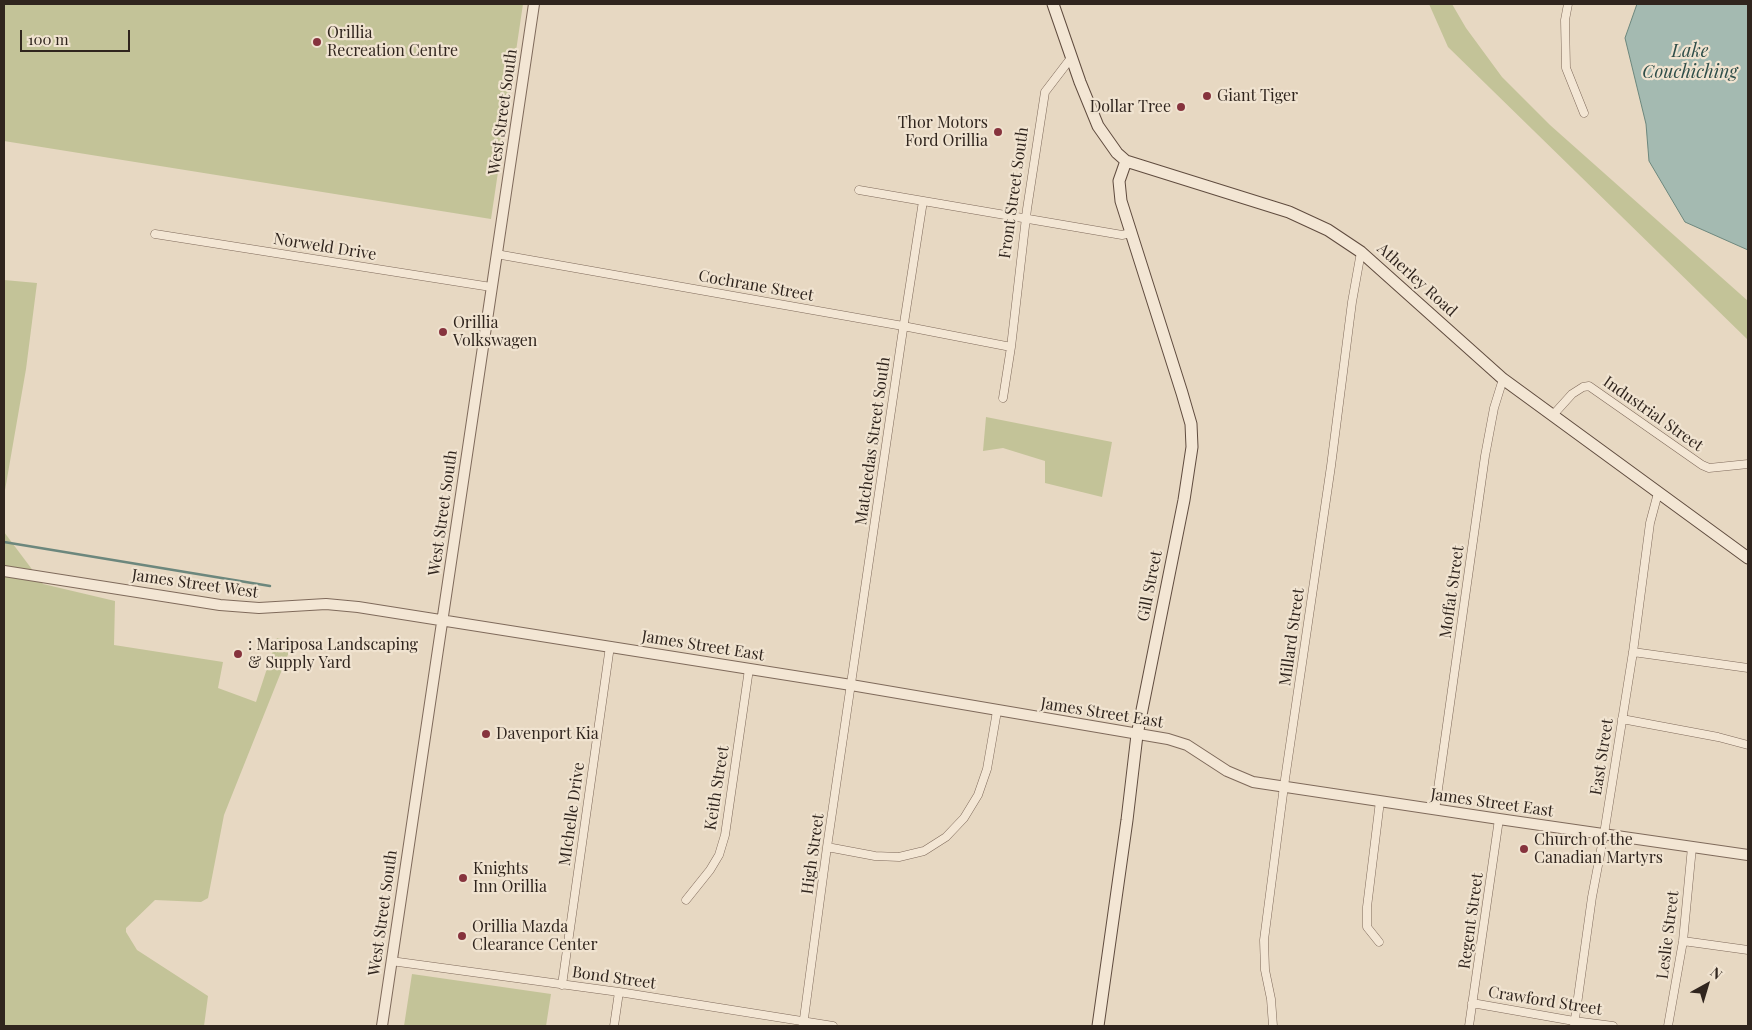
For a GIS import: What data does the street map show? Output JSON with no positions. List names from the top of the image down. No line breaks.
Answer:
{"streets":{"main road":["Atherley Road","Gill Street"],"street":["West Street South","Front Street South","Norweld Drive","Cochrane Street","Industrial Street","Matchedas Street South","James Street West","Moffat Street","Millard Street","James Street East","East Street","Keith Street","MIchelle Drive","High Street","Regent Street","Leslie Street","Bond Street","Crawford Street"]},"crossings":[["West Street South","Norweld Drive"],["West Street South","Cochrane Street"],["West Street South","James Street West"],["West Street South","James Street East"],["West Street South","Bond Street"],["Front Street South","Cochrane Street"],["Atherley Road","Industrial Street"],["Atherley Road","Gill Street"],["Atherley Road","Moffat Street"],["Atherley Road","Millard Street"],["Atherley Road","East Street"],["Cochrane Street","Matchedas Street South"],["Matchedas Street South","James Street East"],["Matchedas Street South","High Street"],["James Street West","James Street East"],["Gill Street","James Street East"],["Moffat Street","James Street East"],["Millard Street","James Street East"],["James Street East","East Street"],["James Street East","Keith Street"],["James Street East","MIchelle Drive"],["James Street East","High Street"],["James Street East","Regent Street"],["James Street East","Leslie Street"],["East Street","Crawford Street"],["MIchelle Drive","Bond Street"],["High Street","Bond Street"],["Regent Street","Crawford Street"]],"water":["Lake Couchiching"],"places":["Orillia Recreation Centre","Giant Tiger","Dollar Tree","Thor Motors Ford Orillia","Orillia Volkswagen",": Mariposa Landscaping & Supply Yard","Davenport Kia","Church of the Canadian Martyrs","Knights Inn Orillia","Orillia Mazda Clearance Center"],"scale_bar":"100 m","north":"top right"}
